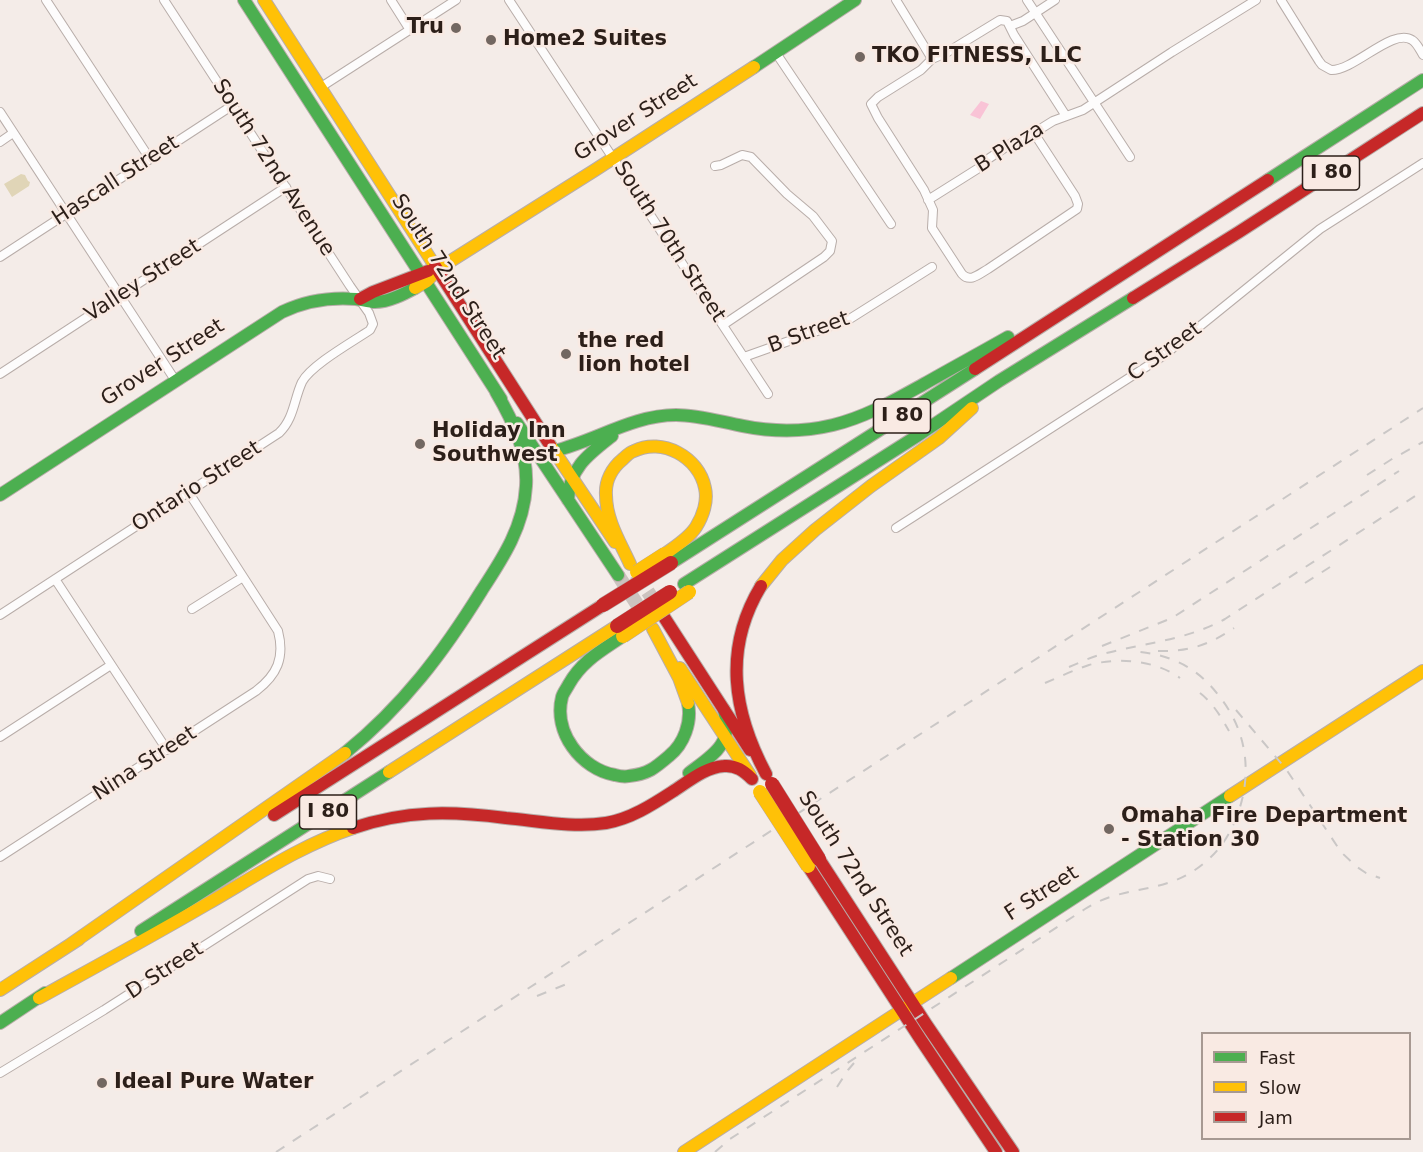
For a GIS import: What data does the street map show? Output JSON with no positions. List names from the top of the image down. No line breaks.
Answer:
{"streets":{"main road":["Grover Street","I 80","South 72nd Street","F Street"],"street":["B Plaza","South 72nd Avenue","Hascall Street","South 70th Street","Valley Street","B Street","C Street","Ontario Street","Nina Street","D Street"]},"crossings":[["Grover Street","South 72nd Avenue"],["Grover Street","South 70th Street"],["Grover Street","South 72nd Street"],["South 72nd Avenue","Hascall Street"],["South 72nd Avenue","Valley Street"],["South 72nd Avenue","Ontario Street"],["I 80","South 72nd Street"],["South 70th Street","B Street"],["South 72nd Street","F Street"]],"places":["Tru","Home2 Suites","TKO FITNESS, LLC","the red lion hotel","Holiday Inn Southwest","Omaha Fire Department - Station 30","Ideal Pure Water"],"legend":["Fast","Slow","Jam"]}
